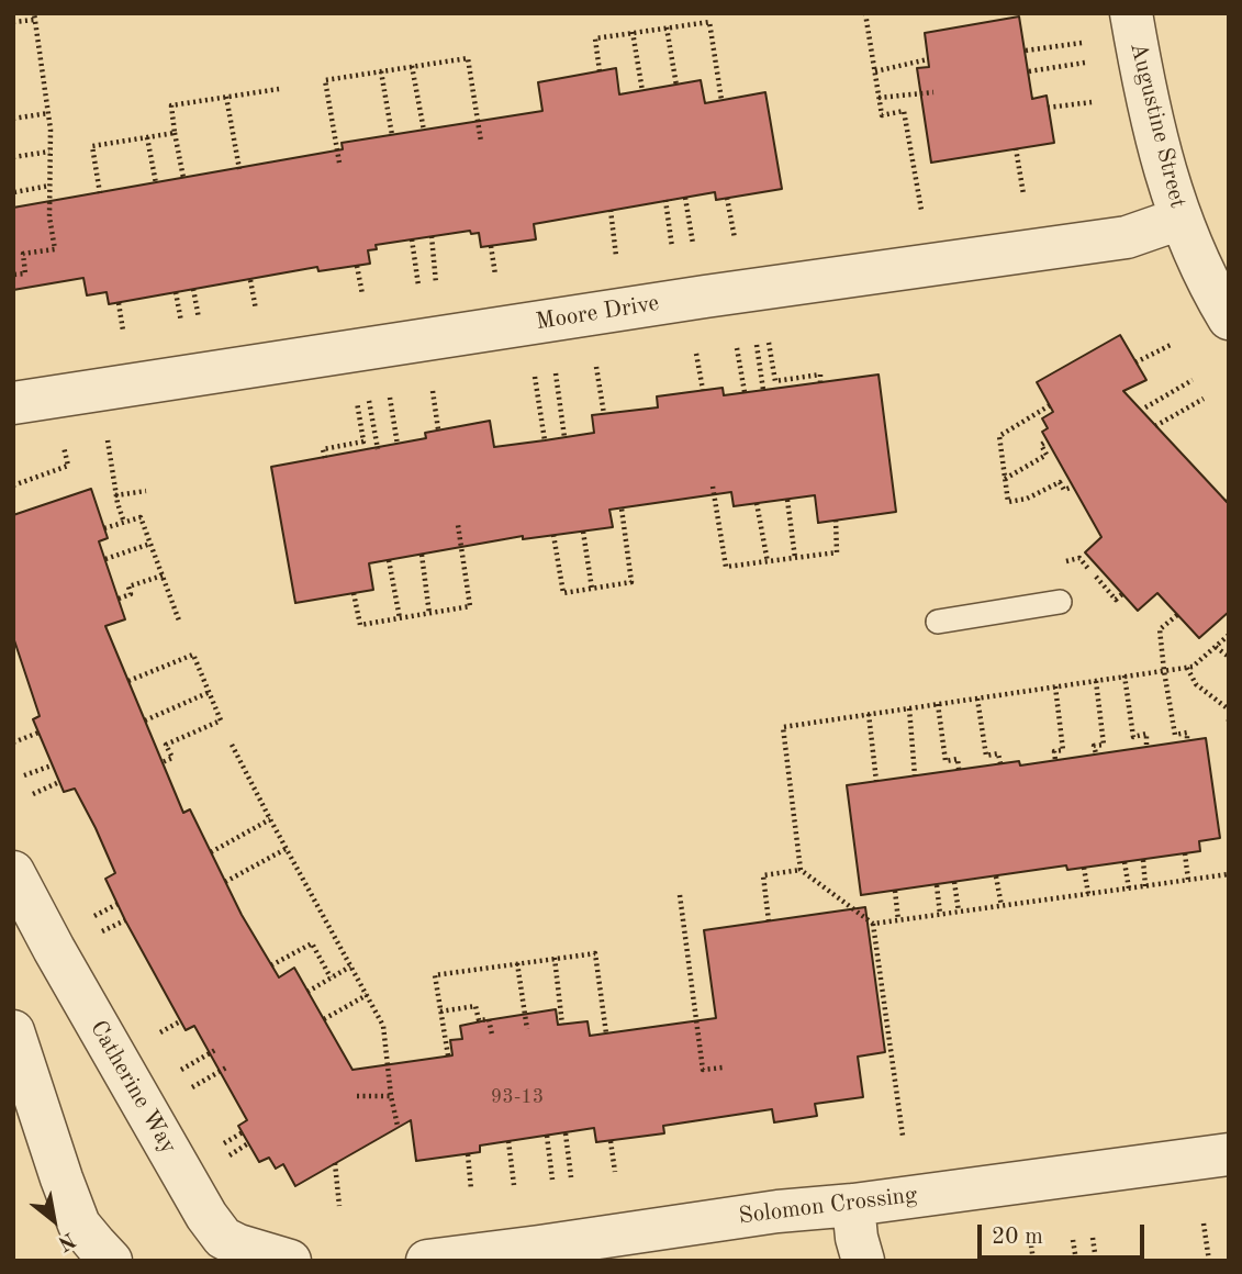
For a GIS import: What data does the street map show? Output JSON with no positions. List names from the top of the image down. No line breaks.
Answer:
{"streets":{"street":["Augustine Street","Moore Drive","Catherine Way","Solomon Crossing"]},"crossings":[["Augustine Street","Moore Drive"]],"house_numbers":["93-13"],"scale_bar":"20 m","north":"bottom right"}
